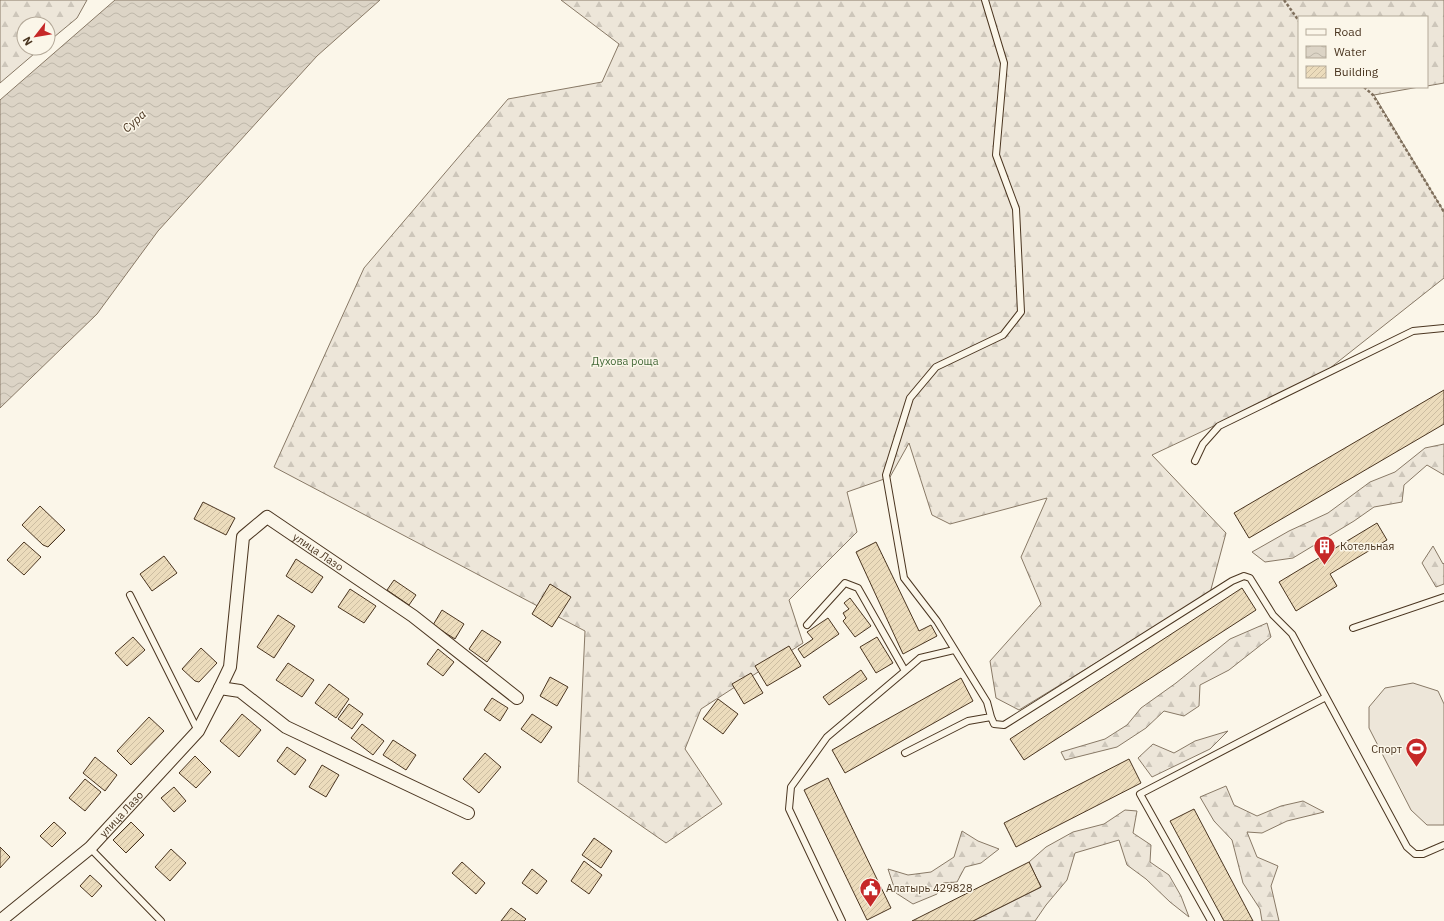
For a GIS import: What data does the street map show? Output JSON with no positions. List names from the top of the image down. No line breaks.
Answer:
{"streets":{"street":["улица Лазо"]},"water":["Сура"],"parks":["Духова роща"],"places":{"building":["Котельная"],"sports":["Спорт"],"public building":["Алатырь 429828"]},"legend":["Road","Water","Building"],"north":"bottom left"}
